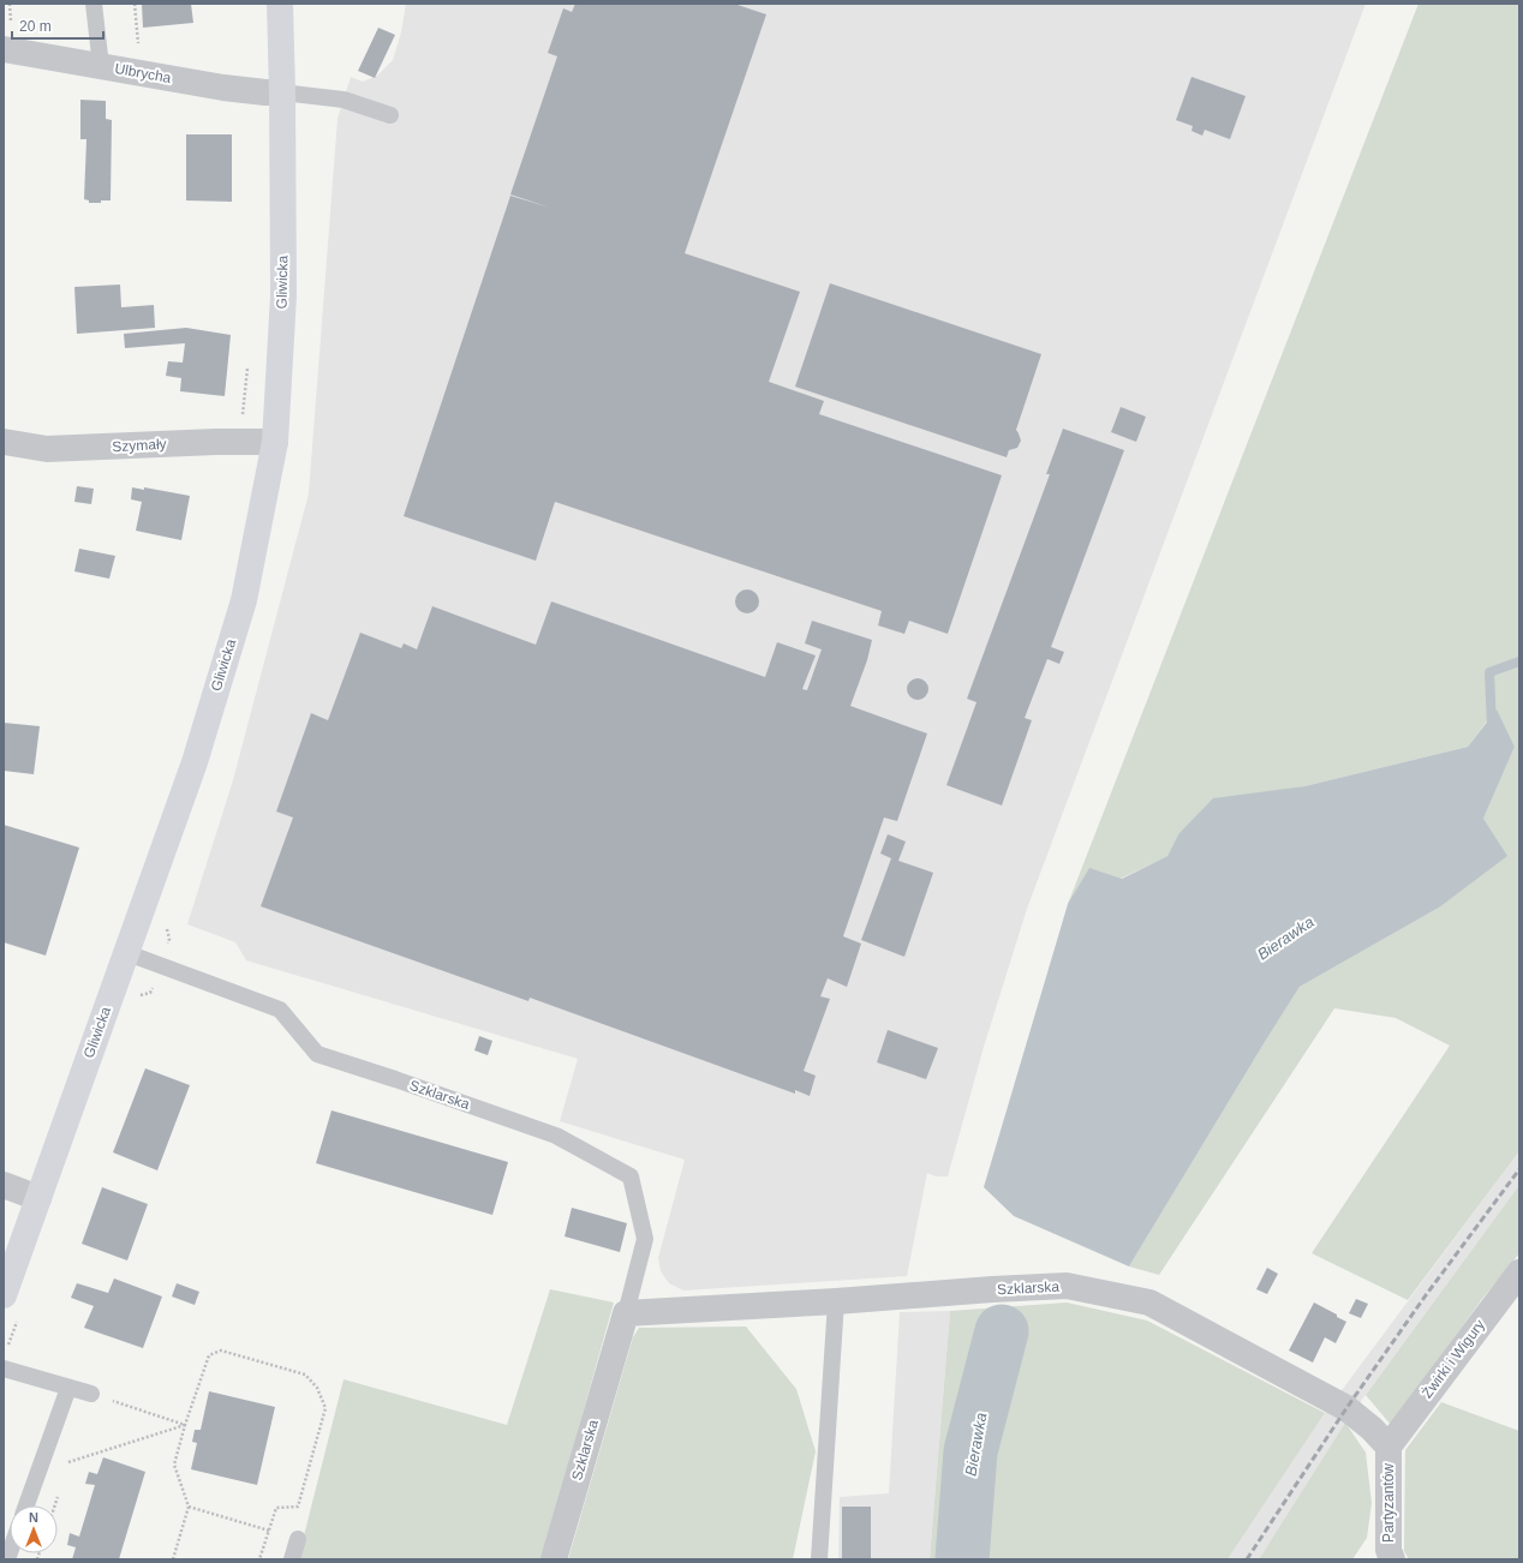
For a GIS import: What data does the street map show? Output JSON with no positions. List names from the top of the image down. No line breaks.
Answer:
{"streets":{"main road":["Gliwicka"],"street":["Ulbrycha","Szymały","Szklarska","Żwirki i Wigury","Partyzantów"]},"crossings":[["Ulbrycha","Gliwicka"],["Gliwicka","Szymały"],["Gliwicka","Szklarska"],["Szklarska","Żwirki i Wigury"],["Szklarska","Partyzantów"],["Żwirki i Wigury","Partyzantów"]],"water":["Bierawka"],"scale_bar":"20 m","north":"top"}
